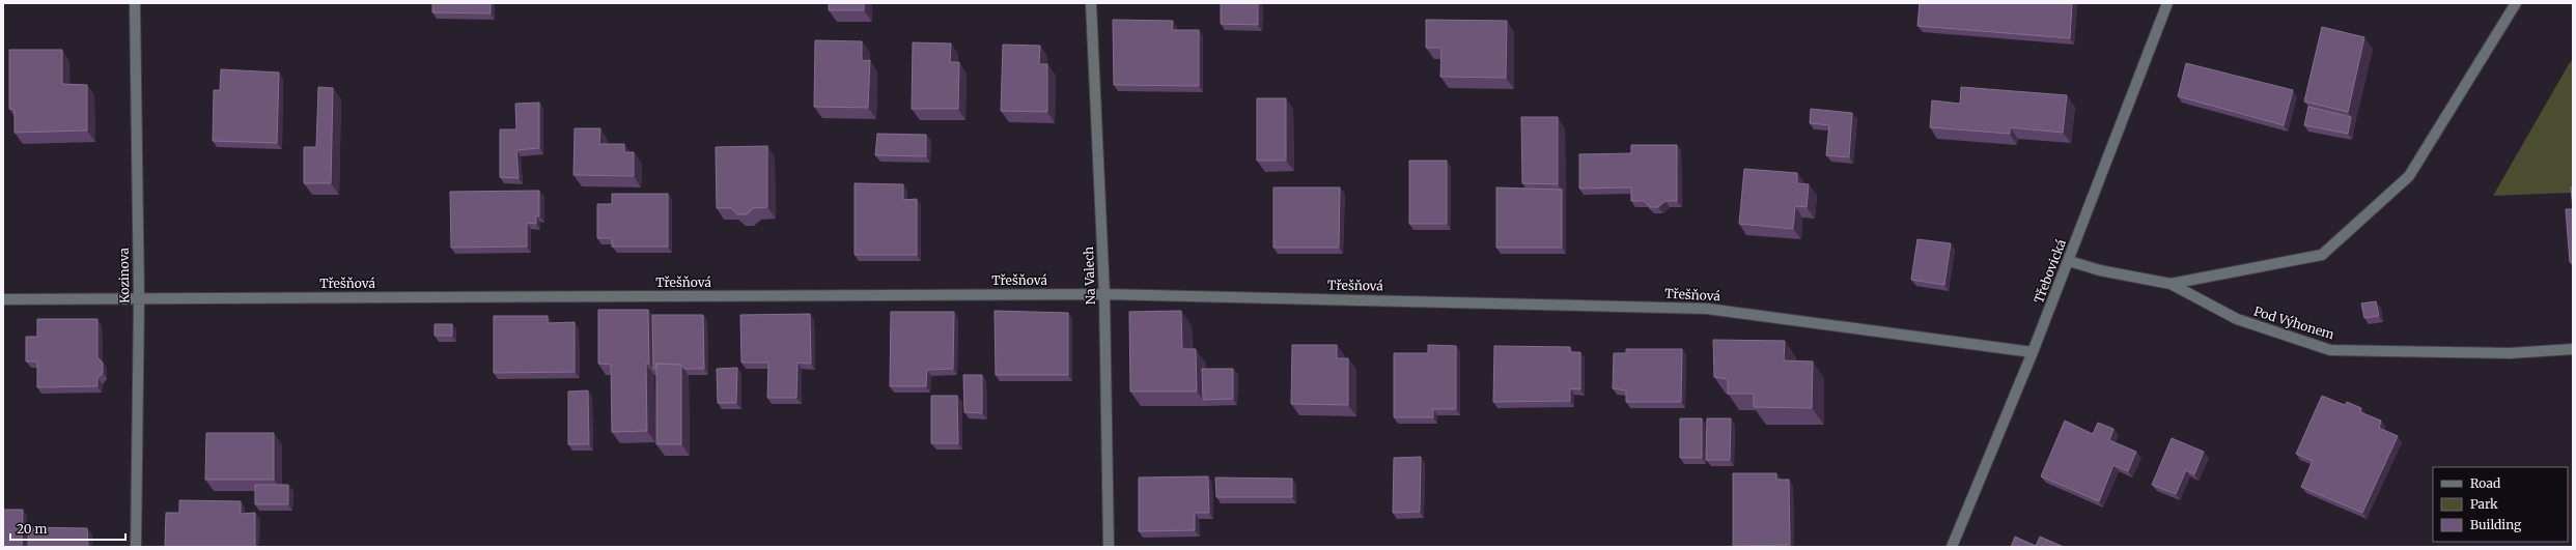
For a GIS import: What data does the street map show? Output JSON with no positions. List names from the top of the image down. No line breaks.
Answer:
{"streets":{"street":["Třebovická","Kozinova","Na Valech","Třešňová","Pod Výhonem"]},"crossings":[["Třebovická","Třešňová"],["Třebovická","Pod Výhonem"],["Kozinova","Třešňová"],["Na Valech","Třešňová"]],"legend":["Road","Park","Building"],"scale_bar":"20 m"}
